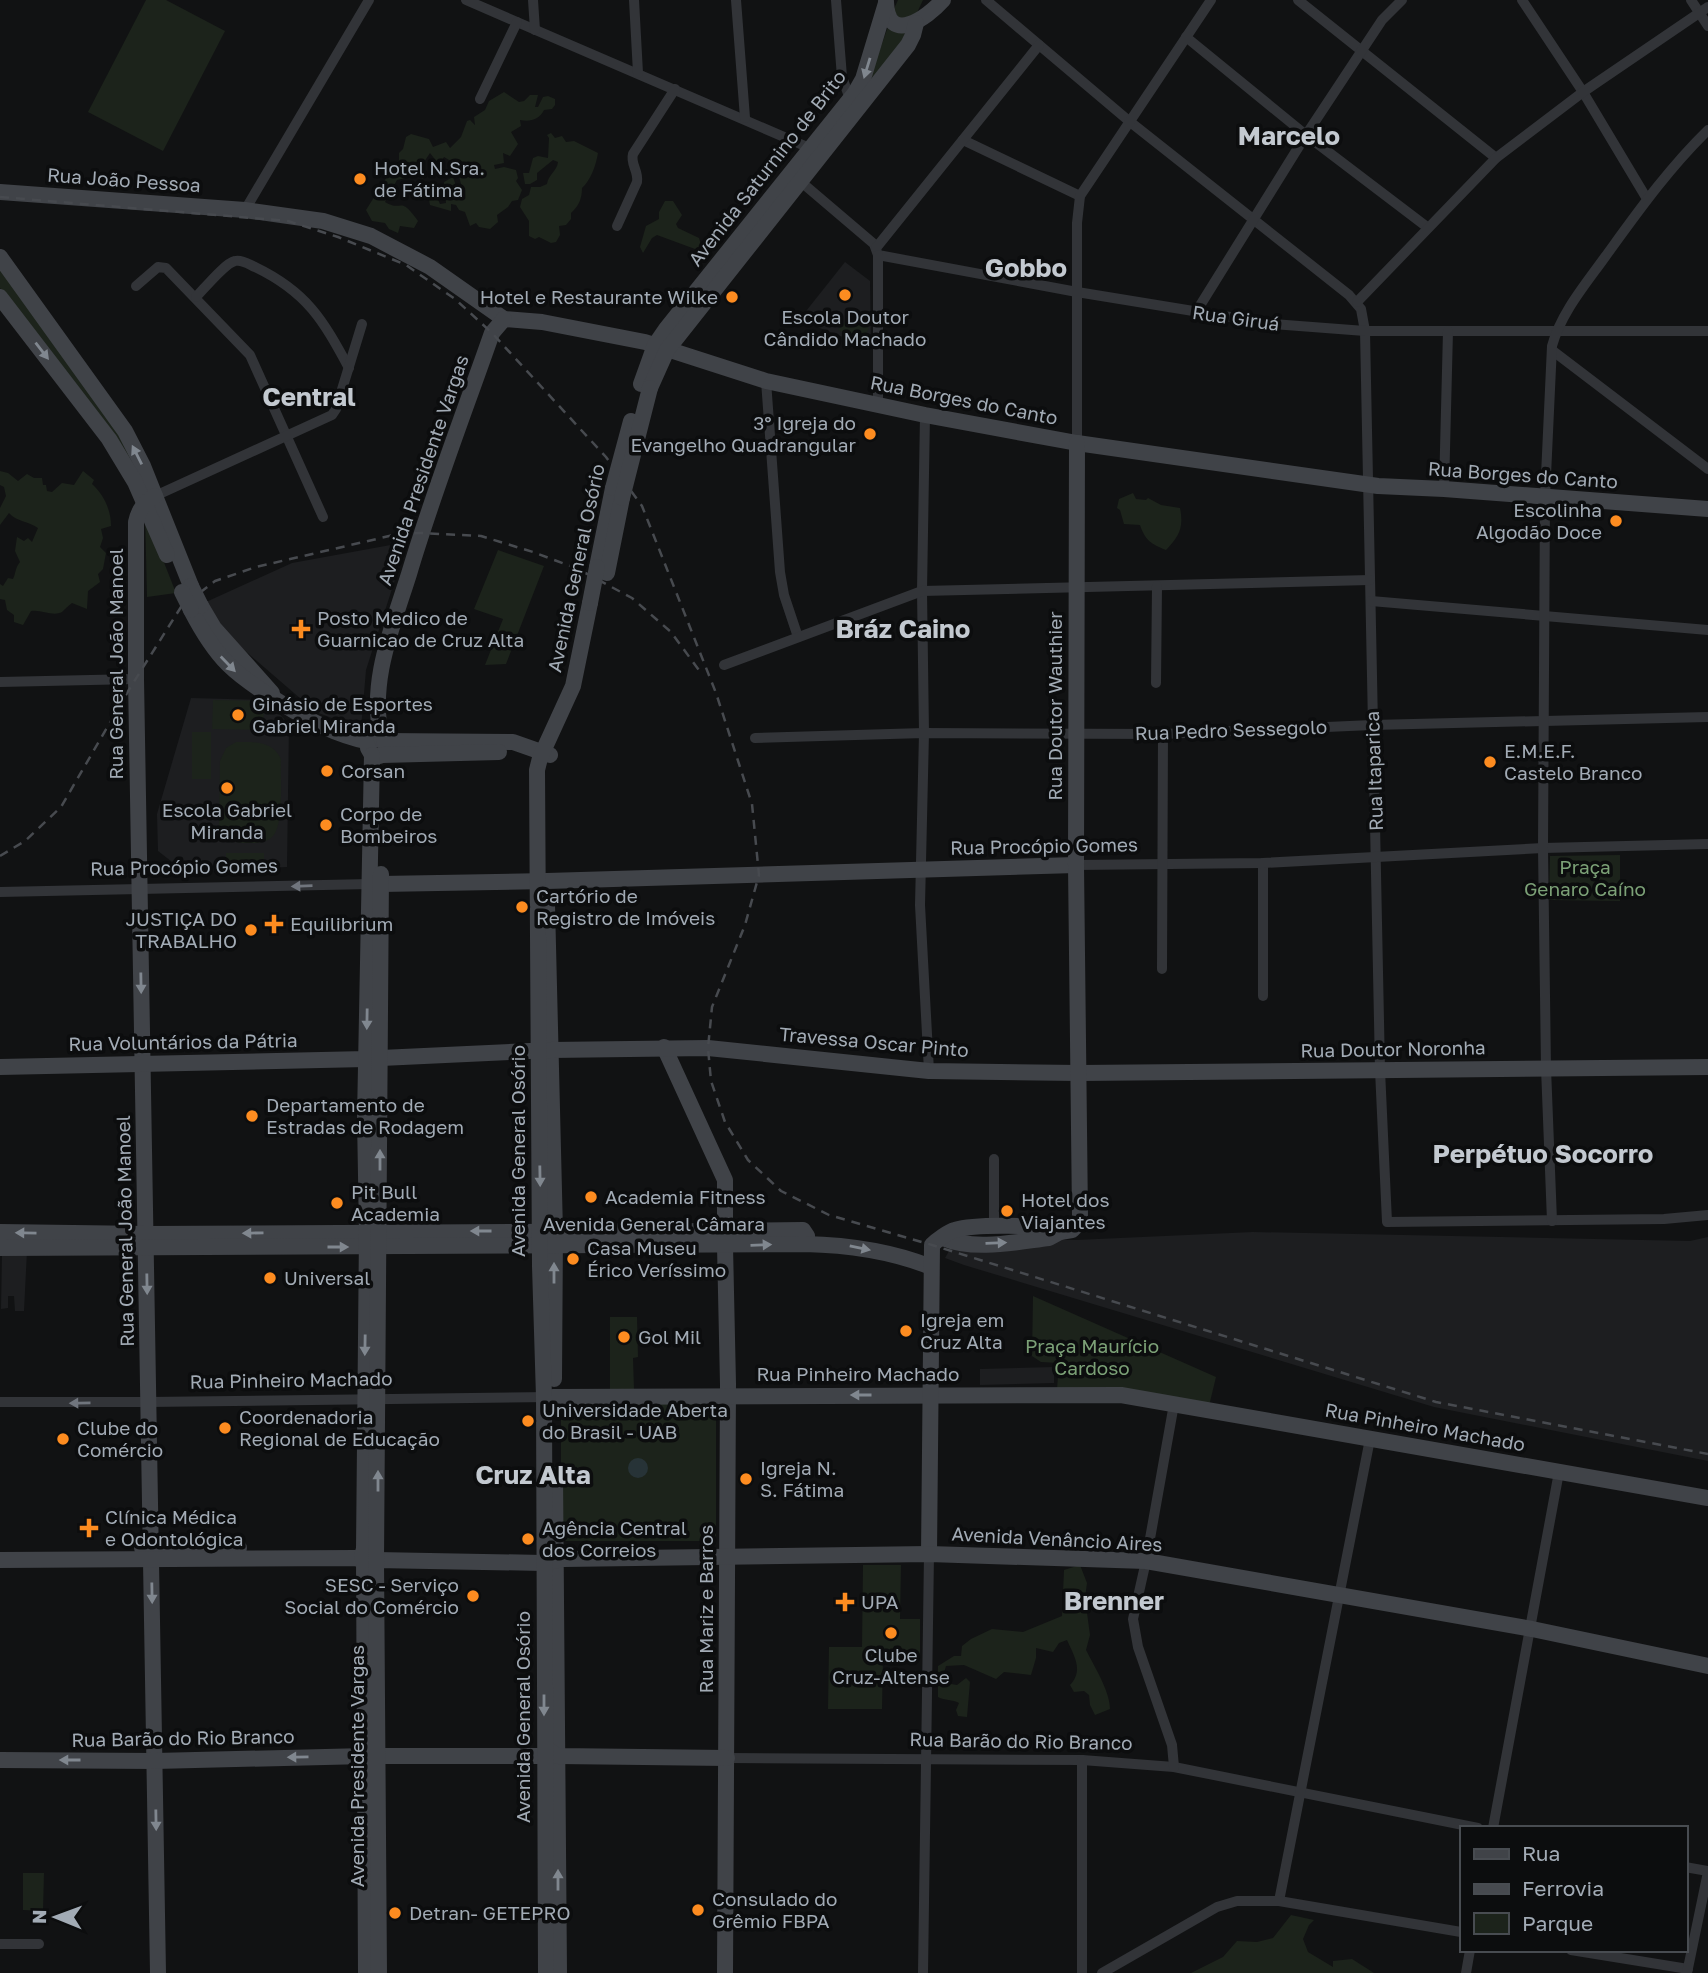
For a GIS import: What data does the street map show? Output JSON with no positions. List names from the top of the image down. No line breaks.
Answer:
{"streets":{"main road":["Avenida Saturnino de Brito","Rua João Pessoa","Rua Borges do Canto","Avenida Presidente Vargas","Avenida General Osório","Rua General João Manoel","Rua Doutor Wauthier","Rua Procópio Gomes","Rua Voluntários da Pátria","Travessa Oscar Pinto","Rua Doutor Noronha","Avenida General Câmara","Rua Pinheiro Machado","Avenida Venâncio Aires","Rua Mariz e Barros","Rua Barão do Rio Branco"],"street":["Rua Giruá","Rua Pedro Sessegolo","Rua Itaparica"]},"crossings":[["Avenida Saturnino de Brito","Rua Borges do Canto"],["Avenida Saturnino de Brito","Avenida General Osório"],["Rua Giruá","Rua Doutor Wauthier"],["Rua Giruá","Rua Itaparica"],["Rua Borges do Canto","Avenida Presidente Vargas"],["Rua Borges do Canto","Avenida General Osório"],["Rua Borges do Canto","Rua Doutor Wauthier"],["Rua Borges do Canto","Rua Itaparica"],["Avenida Presidente Vargas","Rua Procópio Gomes"],["Avenida Presidente Vargas","Rua Voluntários da Pátria"],["Avenida Presidente Vargas","Avenida General Câmara"],["Avenida Presidente Vargas","Rua Pinheiro Machado"],["Avenida Presidente Vargas","Avenida Venâncio Aires"],["Avenida Presidente Vargas","Rua Barão do Rio Branco"],["Avenida General Osório","Rua Procópio Gomes"],["Avenida General Osório","Rua Voluntários da Pátria"],["Avenida General Osório","Avenida General Câmara"],["Avenida General Osório","Rua Pinheiro Machado"],["Avenida General Osório","Avenida Venâncio Aires"],["Avenida General Osório","Rua Barão do Rio Branco"],["Rua General João Manoel","Rua Procópio Gomes"],["Rua General João Manoel","Rua Voluntários da Pátria"],["Rua General João Manoel","Avenida General Câmara"],["Rua General João Manoel","Rua Pinheiro Machado"],["Rua General João Manoel","Avenida Venâncio Aires"],["Rua General João Manoel","Rua Barão do Rio Branco"],["Rua Doutor Wauthier","Rua Pedro Sessegolo"],["Rua Doutor Wauthier","Rua Procópio Gomes"],["Rua Doutor Wauthier","Travessa Oscar Pinto"],["Rua Doutor Wauthier","Rua Doutor Noronha"],["Rua Pedro Sessegolo","Rua Itaparica"],["Rua Itaparica","Rua Procópio Gomes"],["Rua Itaparica","Rua Doutor Noronha"],["Rua Voluntários da Pátria","Travessa Oscar Pinto"],["Rua Voluntários da Pátria","Rua Mariz e Barros"],["Travessa Oscar Pinto","Rua Doutor Noronha"],["Avenida General Câmara","Rua Mariz e Barros"],["Rua Pinheiro Machado","Rua Mariz e Barros"],["Avenida Venâncio Aires","Rua Mariz e Barros"],["Rua Mariz e Barros","Rua Barão do Rio Branco"]],"one_way":["Rua General João Manoel"],"districts":["Marcelo","Gobbo","Central","Bráz Caino","Perpétuo Socorro","Cruz Alta","Brenner"],"parks":["Praça Genaro Caíno","Praça Maurício Cardoso"],"places":{"other":["Hotel N.Sra. de Fátima","Escola Doutor Cândido Machado","Hotel e Restaurante Wilke","3° Igreja do Evangelho Quadrangular","Escolinha Algodão Doce","Ginásio de Esportes Gabriel Miranda","E.M.E.F. Castelo Branco","Corsan","Escola Gabriel Miranda","Corpo de Bombeiros","Cartório de Registro de Imóveis","JUSTIÇA DO TRABALHO","Departamento de Estradas de Rodagem","Academia Fitness","Pit Bull Academia","Hotel dos Viajantes","Casa Museu Érico Veríssimo","Universal","Igreja em Cruz Alta","Gol Mil","Universidade Aberta do Brasil - UAB","Coordenadoria Regional de Educação","Clube do Comércio","Igreja N. S. Fátima","Agência Central dos Correios","SESC - Serviço Social do Comércio","Clube Cruz-Altense","Consulado do Grêmio FBPA","Detran- GETEPRO"],"health":["Posto Medico de Guarnicao de Cruz Alta","Equilibrium","Clínica Médica e Odontológica","UPA"]},"legend":["Rua","Ferrovia","Parque"],"north":"left"}
